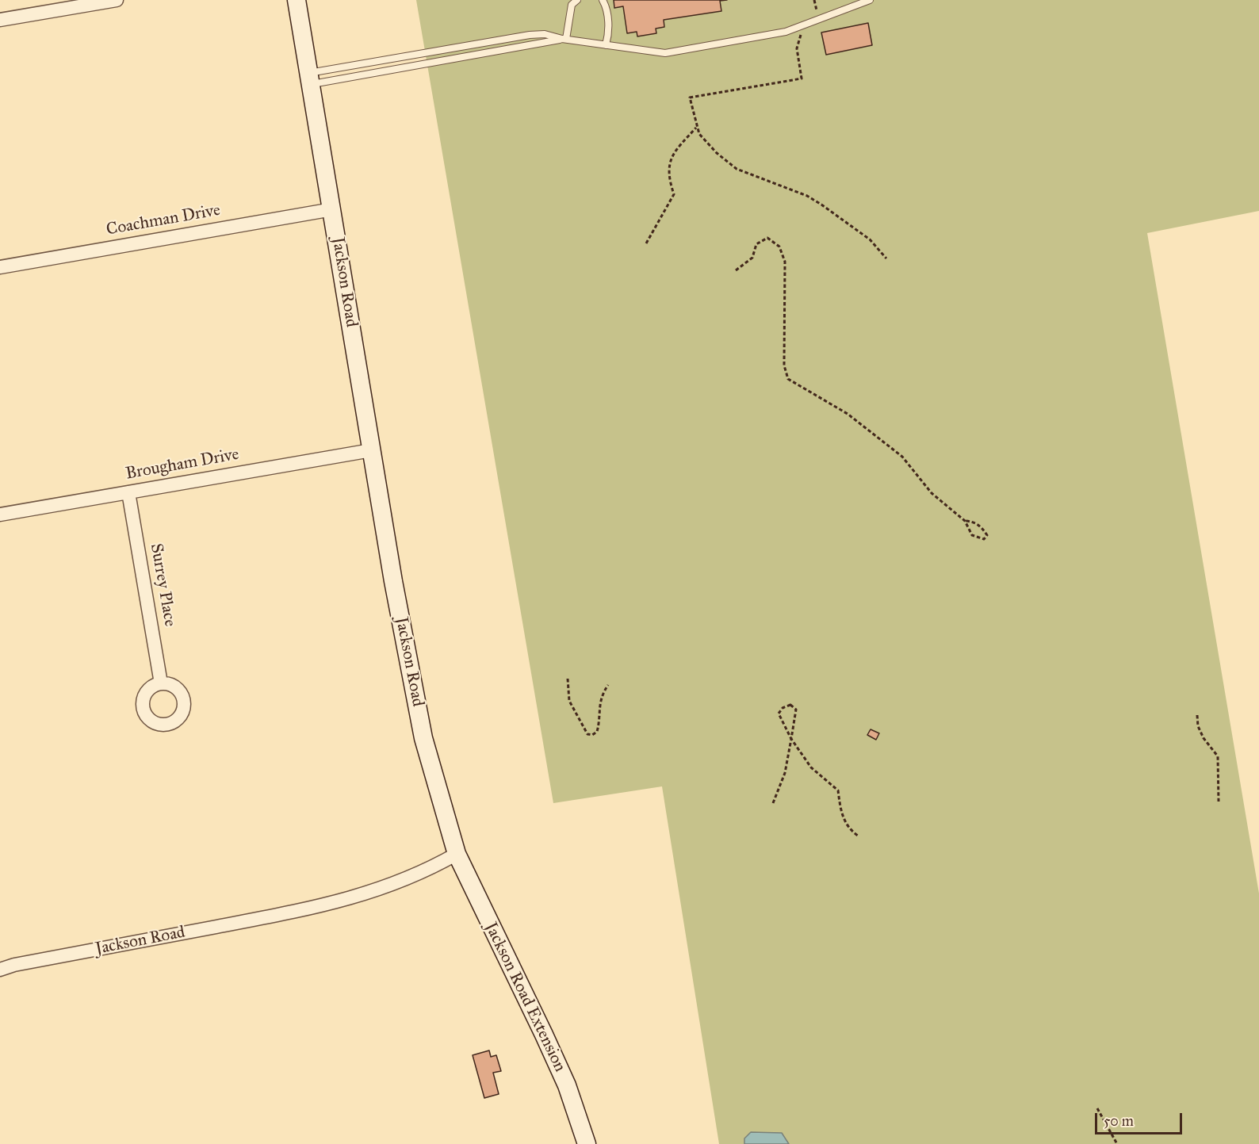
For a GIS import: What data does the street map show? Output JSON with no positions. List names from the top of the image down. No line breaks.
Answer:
{"streets":{"street":["Coachman Drive","Jackson Road","Brougham Drive","Surrey Place","Jackson Road Extension"]},"crossings":[["Coachman Drive","Jackson Road"],["Jackson Road","Brougham Drive"],["Jackson Road","Jackson Road Extension"],["Brougham Drive","Surrey Place"]],"scale_bar":"50 m"}
